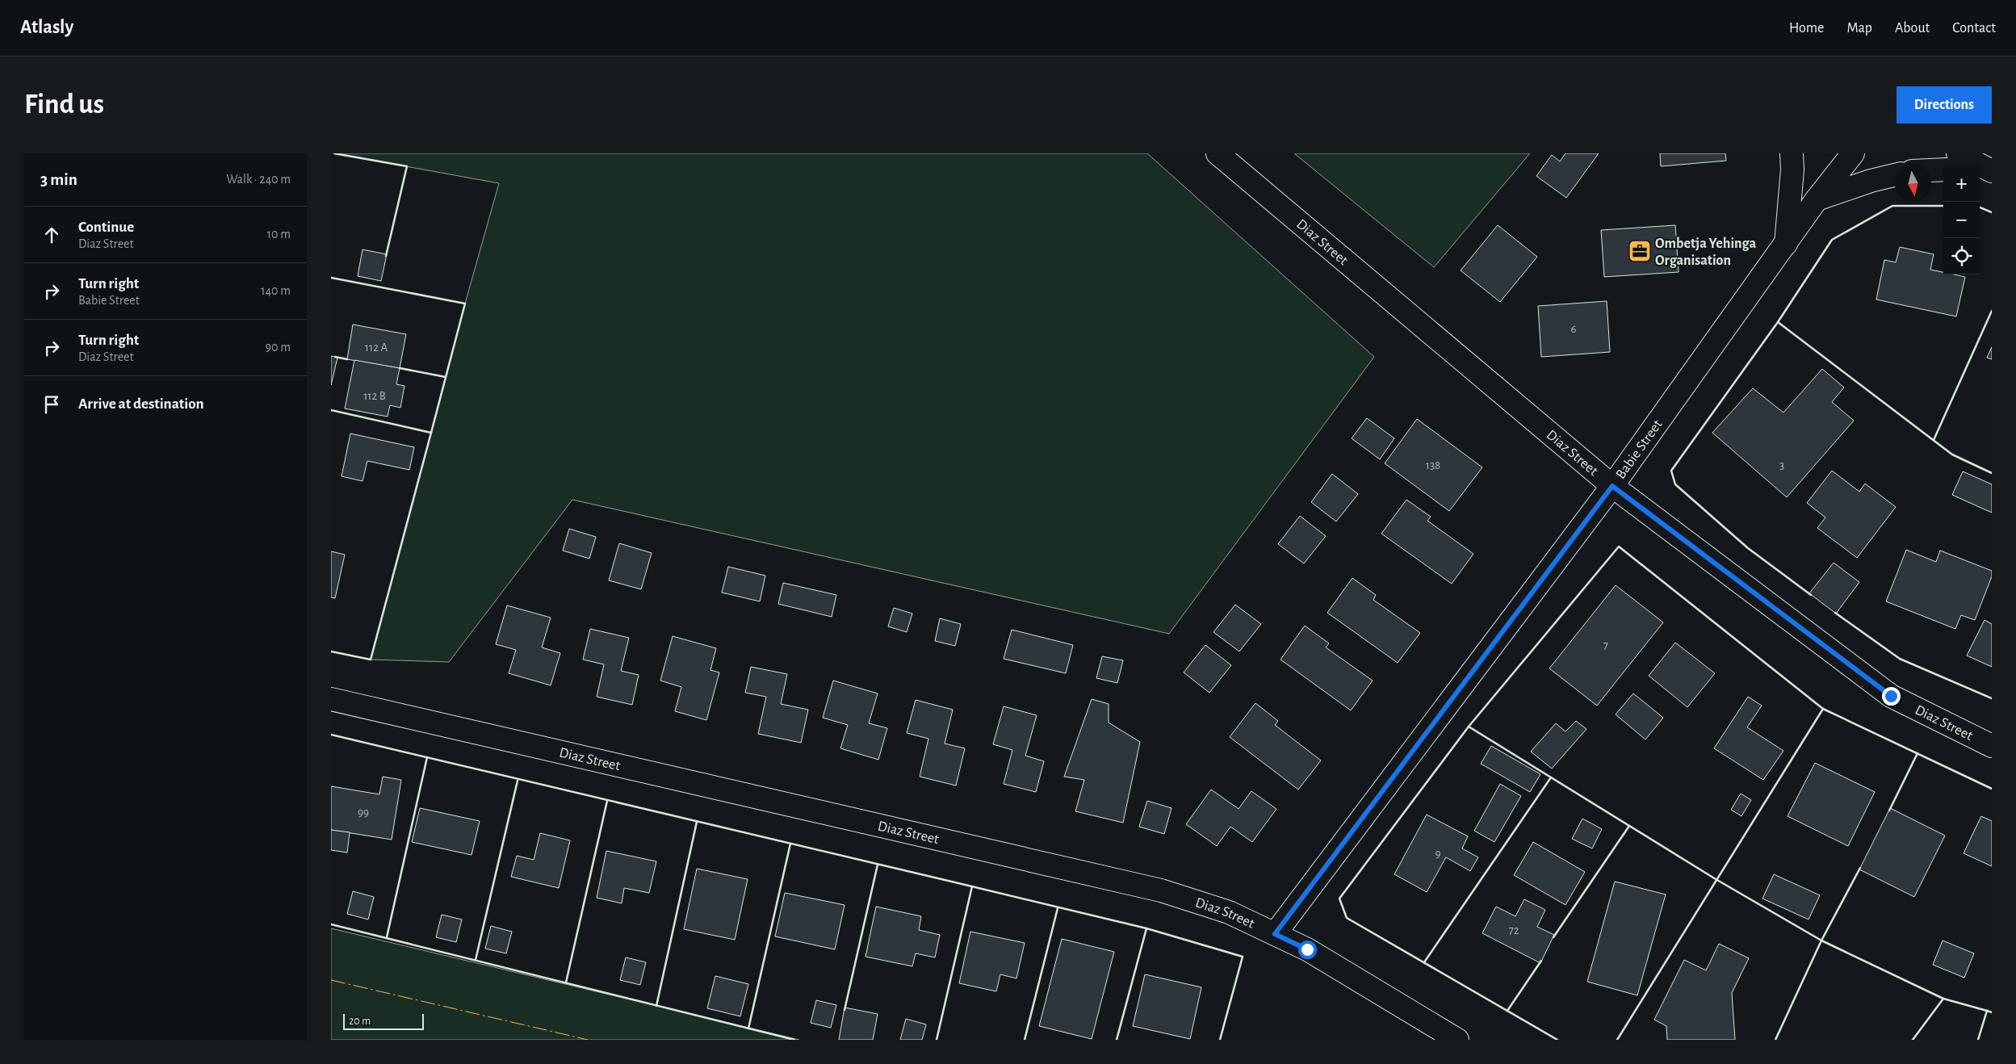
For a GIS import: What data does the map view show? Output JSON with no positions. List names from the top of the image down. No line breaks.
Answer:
{"streets":{"street":["Diaz Street","Babie Street"]},"crossings":[["Diaz Street","Babie Street"]],"places":{"office":["Ombetja Yehinga Organisation"]},"house_numbers":["6","112 A","112 B","138","3","7","99","9","72"],"scale_bar":"20 m","north":"bottom","page":{"header":"Atlasly","nav":["Home","Map","About","Contact"],"buttons":"Directions","title":"Find us","heading":["3 min","Walk · 240 m"],"map_buttons":["+","−"],"list":[["Continue","Diaz Street","10 m"],["Turn right","Babie Street","140 m"],["Turn right","Diaz Street","90 m"],"Arrive at destination"],"scale":"20 m"}}
